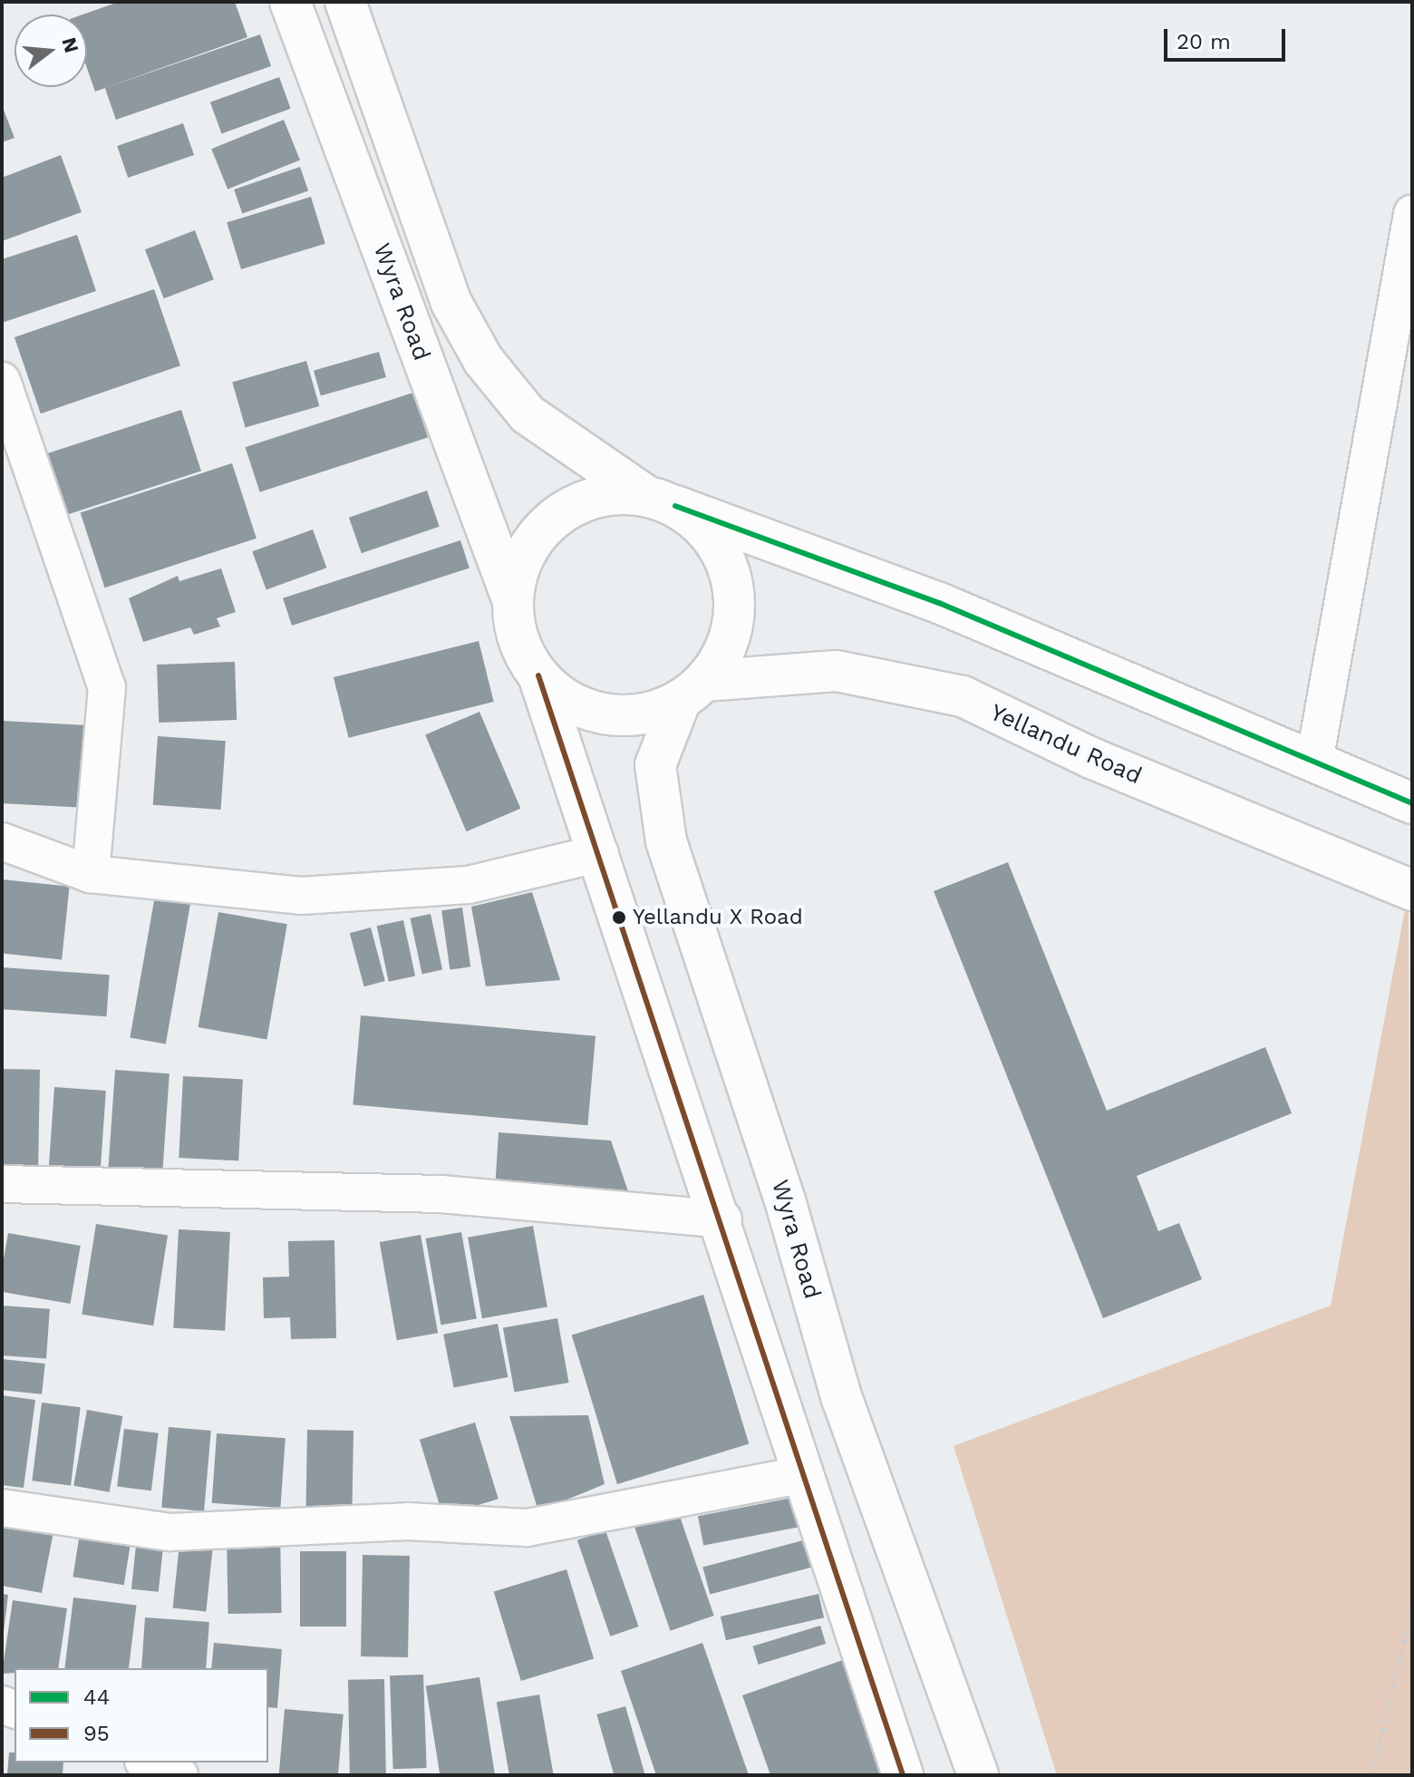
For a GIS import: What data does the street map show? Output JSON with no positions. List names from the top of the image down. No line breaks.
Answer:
{"streets":{"main road":["Wyra Road","Yellandu Road"]},"crossings":[["Wyra Road","Yellandu Road"]],"places":["Yellandu X Road"],"lines":["transit line 44","transit line 95"],"legend":["44","95"],"scale_bar":"20 m","north":"right"}
